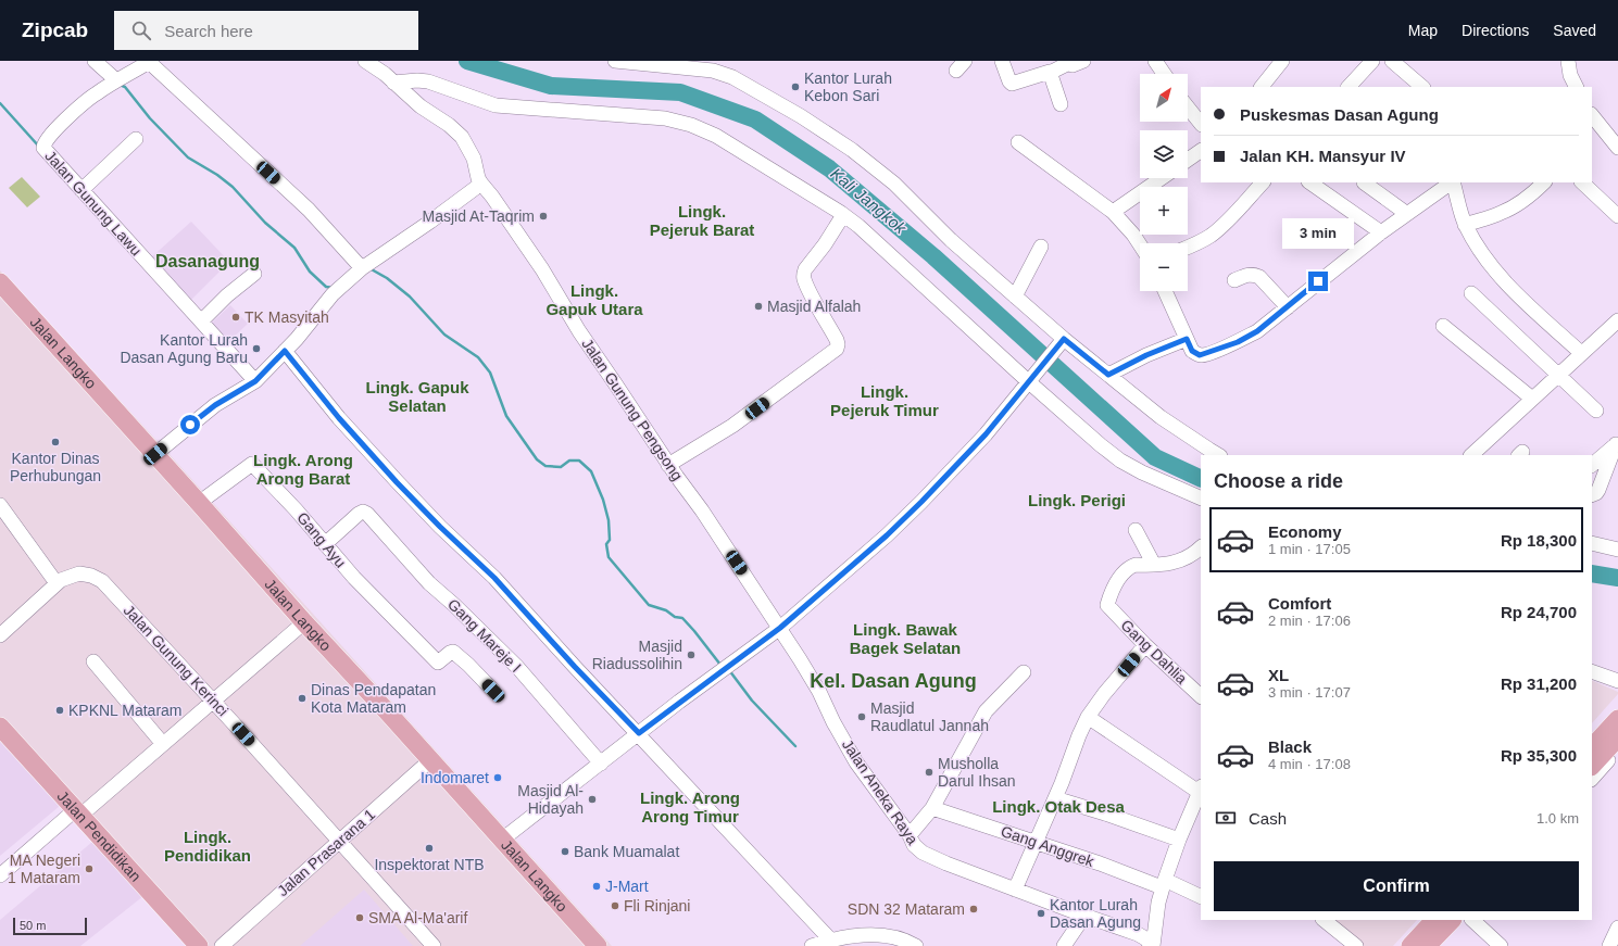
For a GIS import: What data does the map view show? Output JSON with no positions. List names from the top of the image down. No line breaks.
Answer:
{"streets":{"main road":["Jalan Langko","Jalan Pendidikan"],"street":["Jalan Gunung Lawu","Jalan Gunung Pengsong","Gang Ayu","Gang Mareje I","Gang Dahlia","Jalan Gunung Kerinci","Jalan Aneka Raya","Gang Anggrek","Jalan Prasarana 1"]},"crossings":[["Jalan Langko","Gang Ayu"],["Jalan Langko","Jalan Prasarana 1"],["Jalan Gunung Pengsong","Jalan Aneka Raya"],["Gang Ayu","Gang Mareje I"],["Jalan Gunung Kerinci","Jalan Prasarana 1"]],"districts":["Lingk. Pejeruk Barat","Dasanagung","Lingk. Gapuk Utara","Lingk. Gapuk Selatan","Lingk. Pejeruk Timur","Lingk. Arong Arong Barat","Lingk. Perigi","Lingk. Bawak Bagek Selatan","Kel. Dasan Agung","Lingk. Arong Arong Timur","Lingk. Otak Desa","Lingk. Pendidikan"],"water":["Kali Jangkok"],"places":["Kantor Lurah Kebon Sari","Masjid At-Taqrim","Masjid Alfalah","TK Masyitah","Kantor Lurah Dasan Agung Baru","Kantor Dinas Perhubungan","Masjid Riadussolihin","Dinas Pendapatan Kota Mataram","KPKNL Mataram","Masjid Raudlatul Jannah","Musholla Darul Ihsan","Indomaret","Masjid Al- Hidayah","Inspektorat NTB","Bank Muamalat","MA Negeri 1 Mataram","J-Mart","Fli Rinjani","SDN 32 Mataram","Kantor Lurah Dasan Agung","SMA Al-Ma'arif"],"scale_bar":"50 m","north":"top right","page":{"header":"Zipcab","search":"Search here","nav":["Map","Directions","Saved"],"map_buttons":["+","−"],"banner":["Puskesmas Dasan Agung","Jalan KH. Mansyur IV"],"bubble":"3 min","heading":"Choose a ride","list":[{"name":"Economy","note":"1 min · 17:05","value":"Rp 18,300"},{"name":"Comfort","note":"2 min · 17:06","value":"Rp 24,700"},{"name":"XL","note":"3 min · 17:07","value":"Rp 31,200"},{"name":"Black","note":"4 min · 17:08","value":"Rp 35,300"}],"pay":["Cash","1.0 km"],"buttons":"Confirm","scale":"50 m"}}
